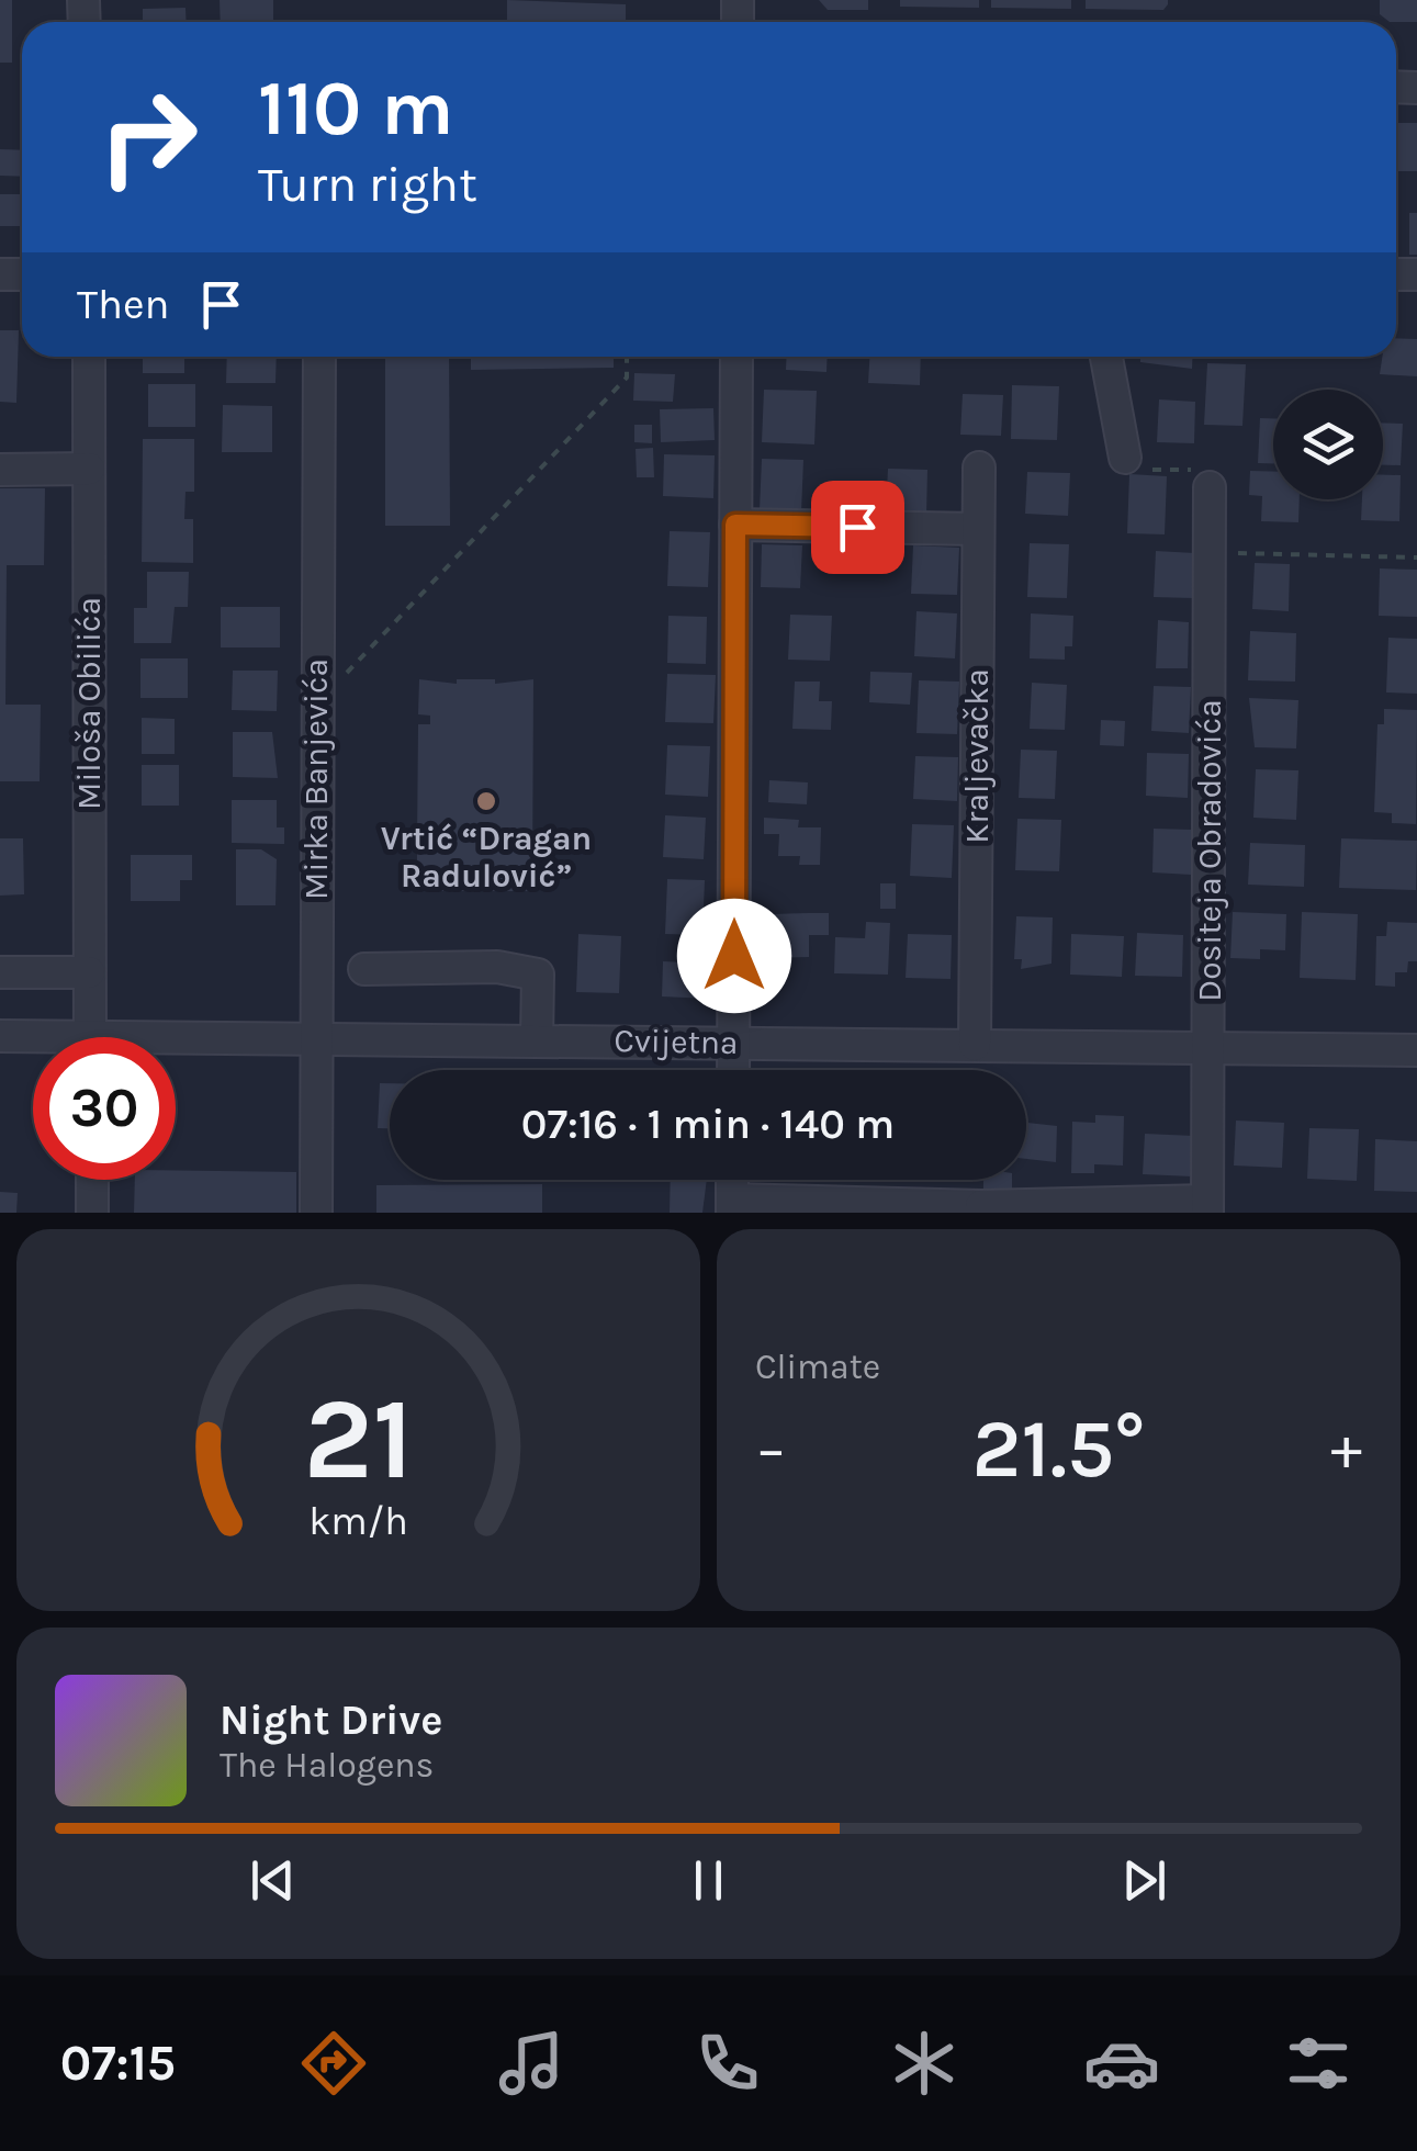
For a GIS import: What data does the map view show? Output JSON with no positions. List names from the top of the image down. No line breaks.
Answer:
{"streets":{"street":["Miloša Obilića","Kraljevačka","Mirka Banjevića","Dositeja Obradovića","Cvijetna"]},"crossings":[["Kraljevačka","Cvijetna"],["Mirka Banjevića","Cvijetna"],["Dositeja Obradovića","Cvijetna"]],"places":["Vrtić “Dragan Radulović”"],"page":{"turn":["110 m","Turn right"],"then":"Then","limit":"30","trip":"07:16 · 1 min · 140 m","tile":"Climate","heat":["−","21.5°","+"],"song":["Night Drive","The Halogens"],"tabs":"07:15","gauge":["21","km/h"]}}
